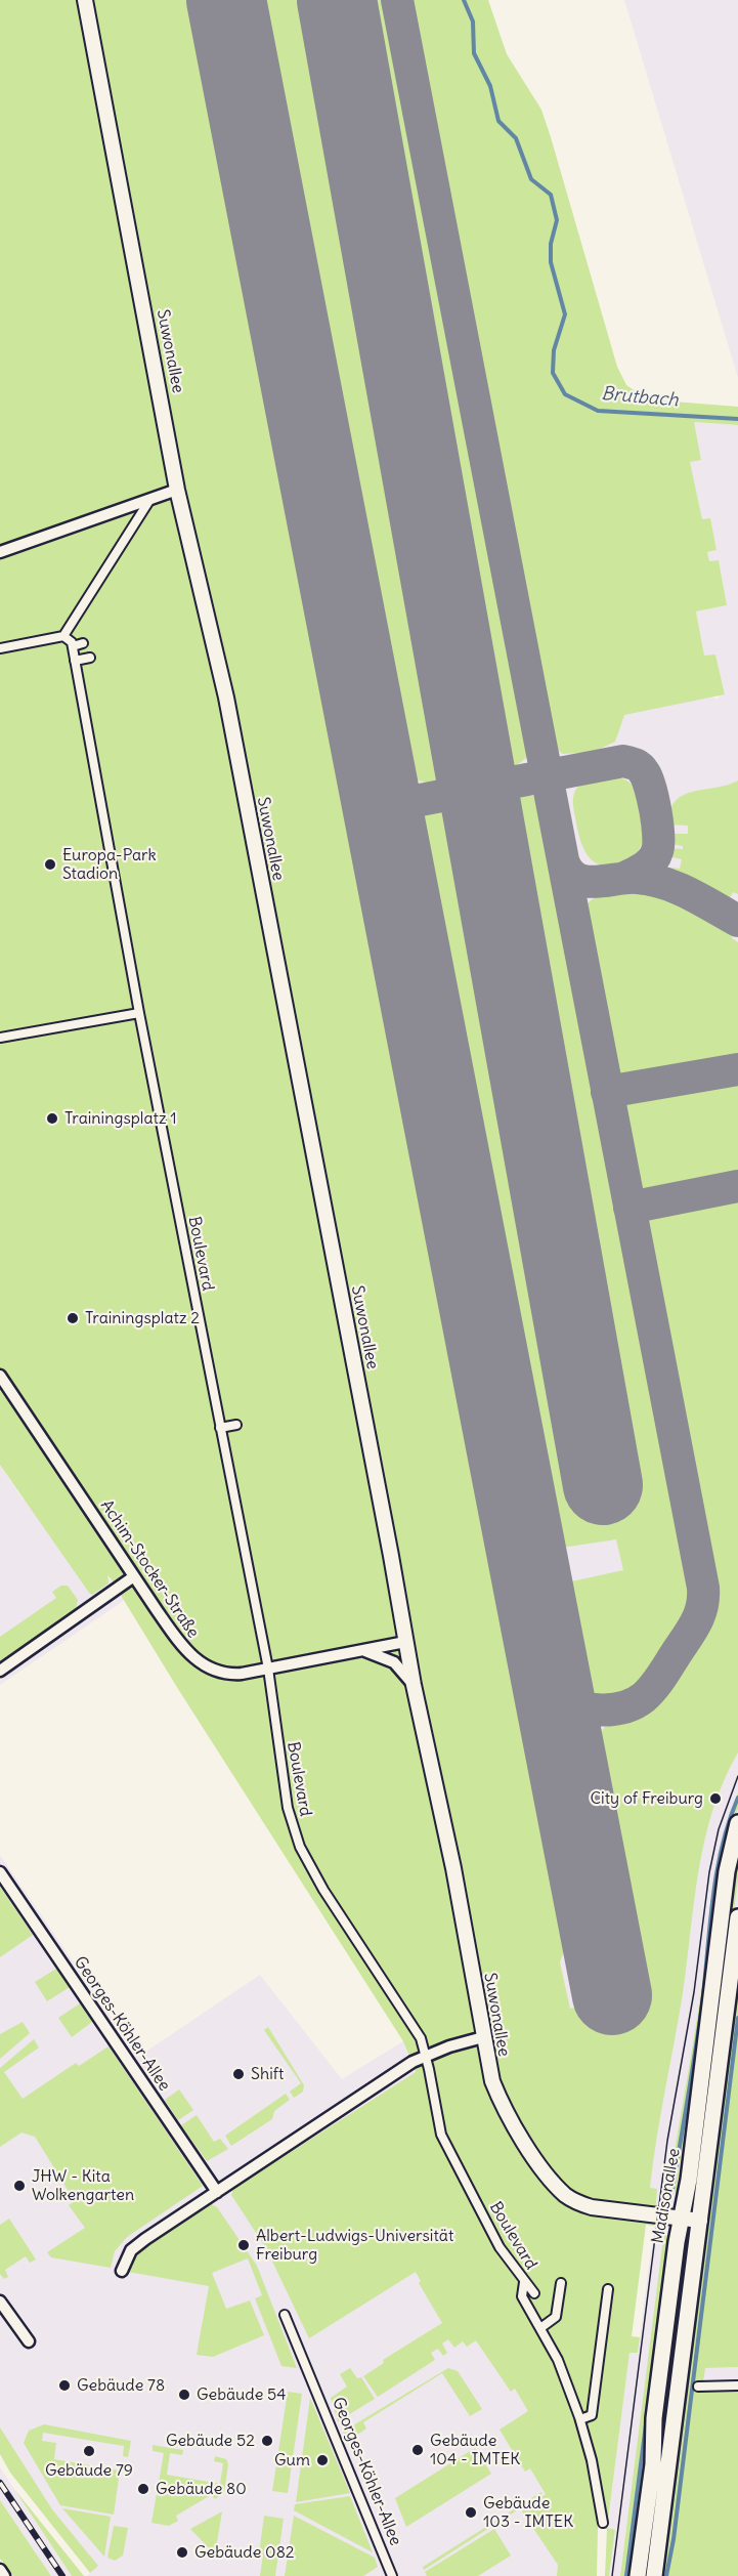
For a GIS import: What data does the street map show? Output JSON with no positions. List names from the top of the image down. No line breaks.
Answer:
{"streets":{"main road":["Madisonallee"],"street":["Suwonallee","Boulevard","Achim-Stocker-Straße","Georges-Köhler-Allee"]},"crossings":[["Suwonallee","Achim-Stocker-Straße"],["Suwonallee","Madisonallee"],["Boulevard","Achim-Stocker-Straße"]],"water":["Brutbach"],"places":["Europa-Park Stadion","Trainingsplatz 1","Trainingsplatz 2","City of Freiburg","Shift","JHW - Kita Wolkengarten","Albert-Ludwigs-Universität Freiburg","Gebäude 78","Gebäude 54","Gebäude 52","Gebäude 104 - IMTEK","Gebäude 79","Gum","Gebäude 80","Gebäude 103 - IMTEK","Gebäude 082"]}
